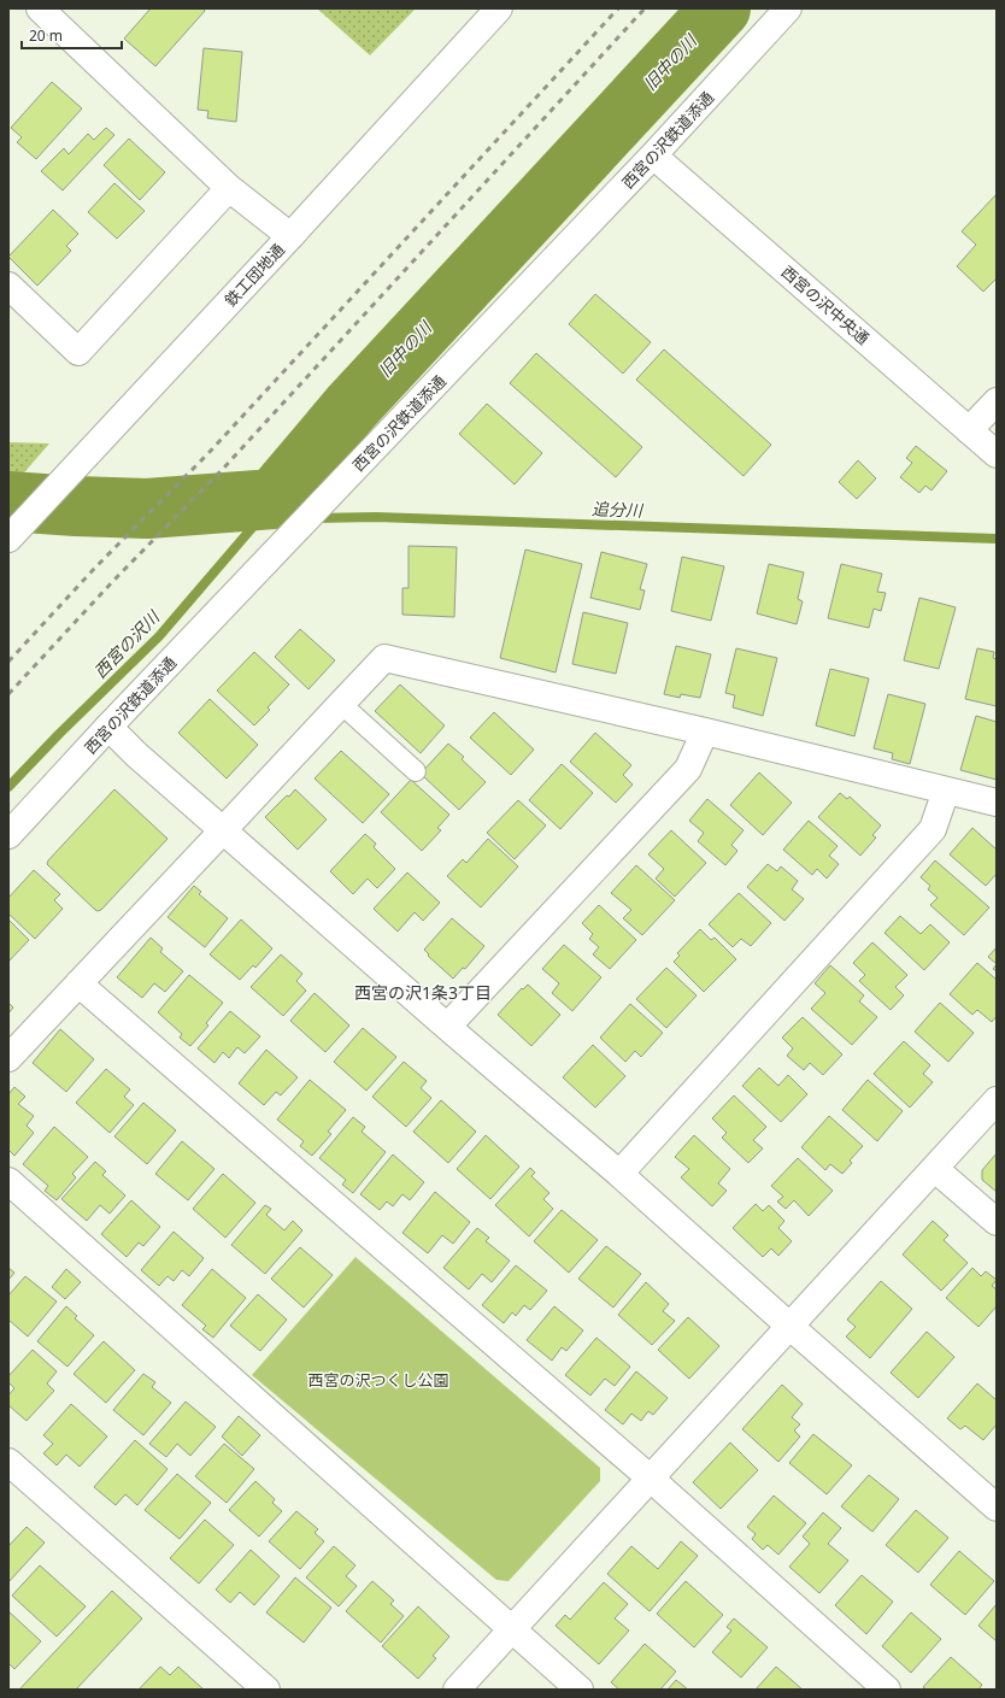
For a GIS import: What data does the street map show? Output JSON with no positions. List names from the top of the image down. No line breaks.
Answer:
{"streets":{"street":["西宮の沢鉄道添通","鉄工団地通","西宮の沢中央通"]},"crossings":[["西宮の沢鉄道添通","西宮の沢中央通"]],"districts":["西宮の沢1条3丁目"],"water":["旧中の川","追分川","西宮の沢川"],"parks":["西宮の沢つくし公園"],"scale_bar":"20 m"}
